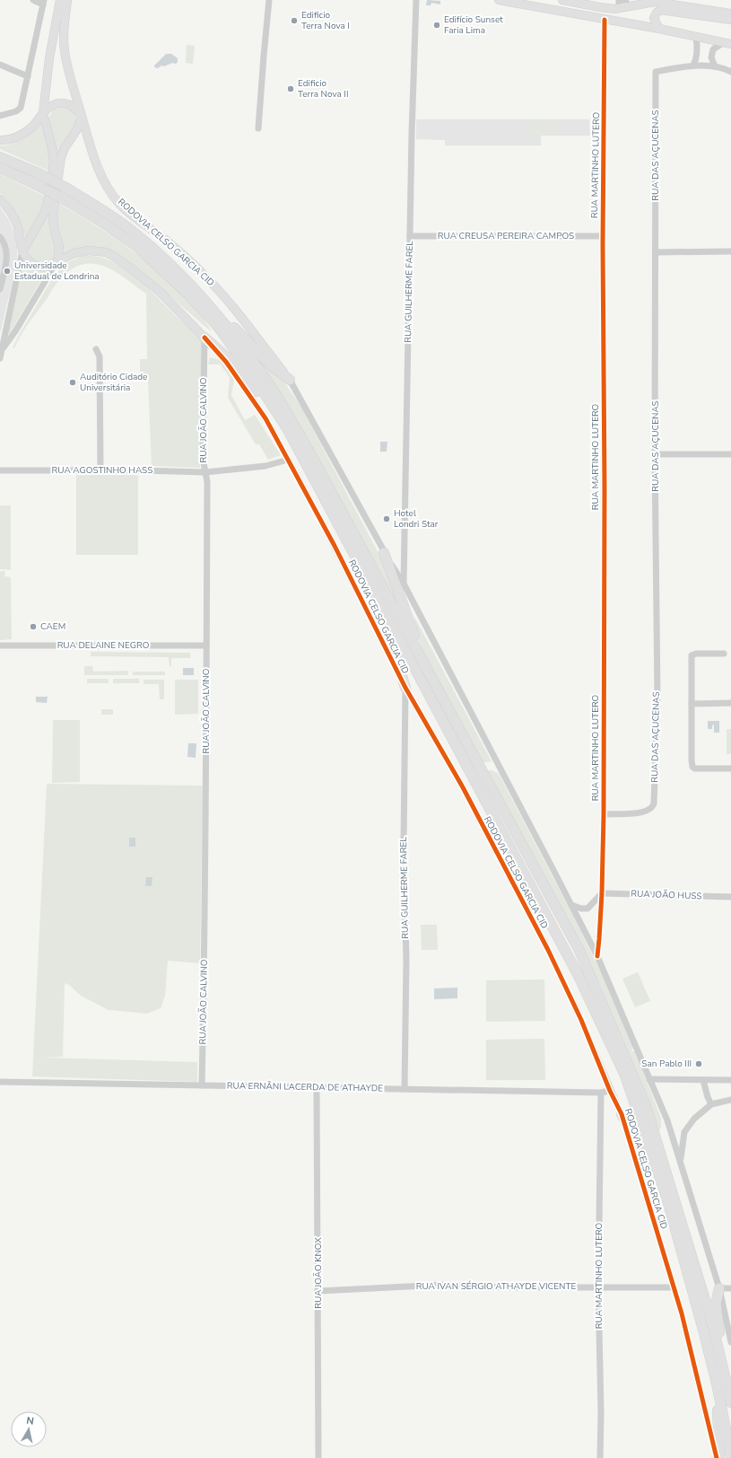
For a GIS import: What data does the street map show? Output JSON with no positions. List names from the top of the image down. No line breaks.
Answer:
{"streets":{"highway":["RODOVIA CELSO GARCIA CID"],"street":["RUA DAS AÇUCENAS","RUA MARTINHO LUTERO","RUA CREUSA PEREIRA CAMPOS","RUA GUILHERME FAREL","RUA JOÃO CALVINO","RUA AGOSTINHO HASS","RUA DELAINE NEGRO","RUA JOÃO HUSS","RUA ERNÂNI LACERDA DE ATHAYDE","RUA JOÃO KNOX","RUA IVAN SÉRGIO ATHAYDE VICENTE"]},"crossings":[["RUA DAS AÇUCENAS","RUA MARTINHO LUTERO"],["RUA MARTINHO LUTERO","RUA CREUSA PEREIRA CAMPOS"],["RUA MARTINHO LUTERO","RUA JOÃO HUSS"],["RUA MARTINHO LUTERO","RUA ERNÂNI LACERDA DE ATHAYDE"],["RUA MARTINHO LUTERO","RUA IVAN SÉRGIO ATHAYDE VICENTE"],["RUA CREUSA PEREIRA CAMPOS","RUA GUILHERME FAREL"],["RODOVIA CELSO GARCIA CID","RUA GUILHERME FAREL"],["RODOVIA CELSO GARCIA CID","RUA JOÃO CALVINO"],["RODOVIA CELSO GARCIA CID","RUA AGOSTINHO HASS"],["RODOVIA CELSO GARCIA CID","RUA ERNÂNI LACERDA DE ATHAYDE"],["RODOVIA CELSO GARCIA CID","RUA IVAN SÉRGIO ATHAYDE VICENTE"],["RUA GUILHERME FAREL","RUA ERNÂNI LACERDA DE ATHAYDE"],["RUA JOÃO CALVINO","RUA AGOSTINHO HASS"],["RUA JOÃO CALVINO","RUA DELAINE NEGRO"],["RUA JOÃO CALVINO","RUA ERNÂNI LACERDA DE ATHAYDE"],["RUA ERNÂNI LACERDA DE ATHAYDE","RUA JOÃO KNOX"],["RUA JOÃO KNOX","RUA IVAN SÉRGIO ATHAYDE VICENTE"]],"places":["Edificio Terra Nova I","Edifício Sunset Faria Lima","Edificio Terra Nova II","Universidade Estadual de Londrina","Auditório Cidade Universitária","Hotel Londri Star","CAEM","San Pablo III"],"north":"top"}
